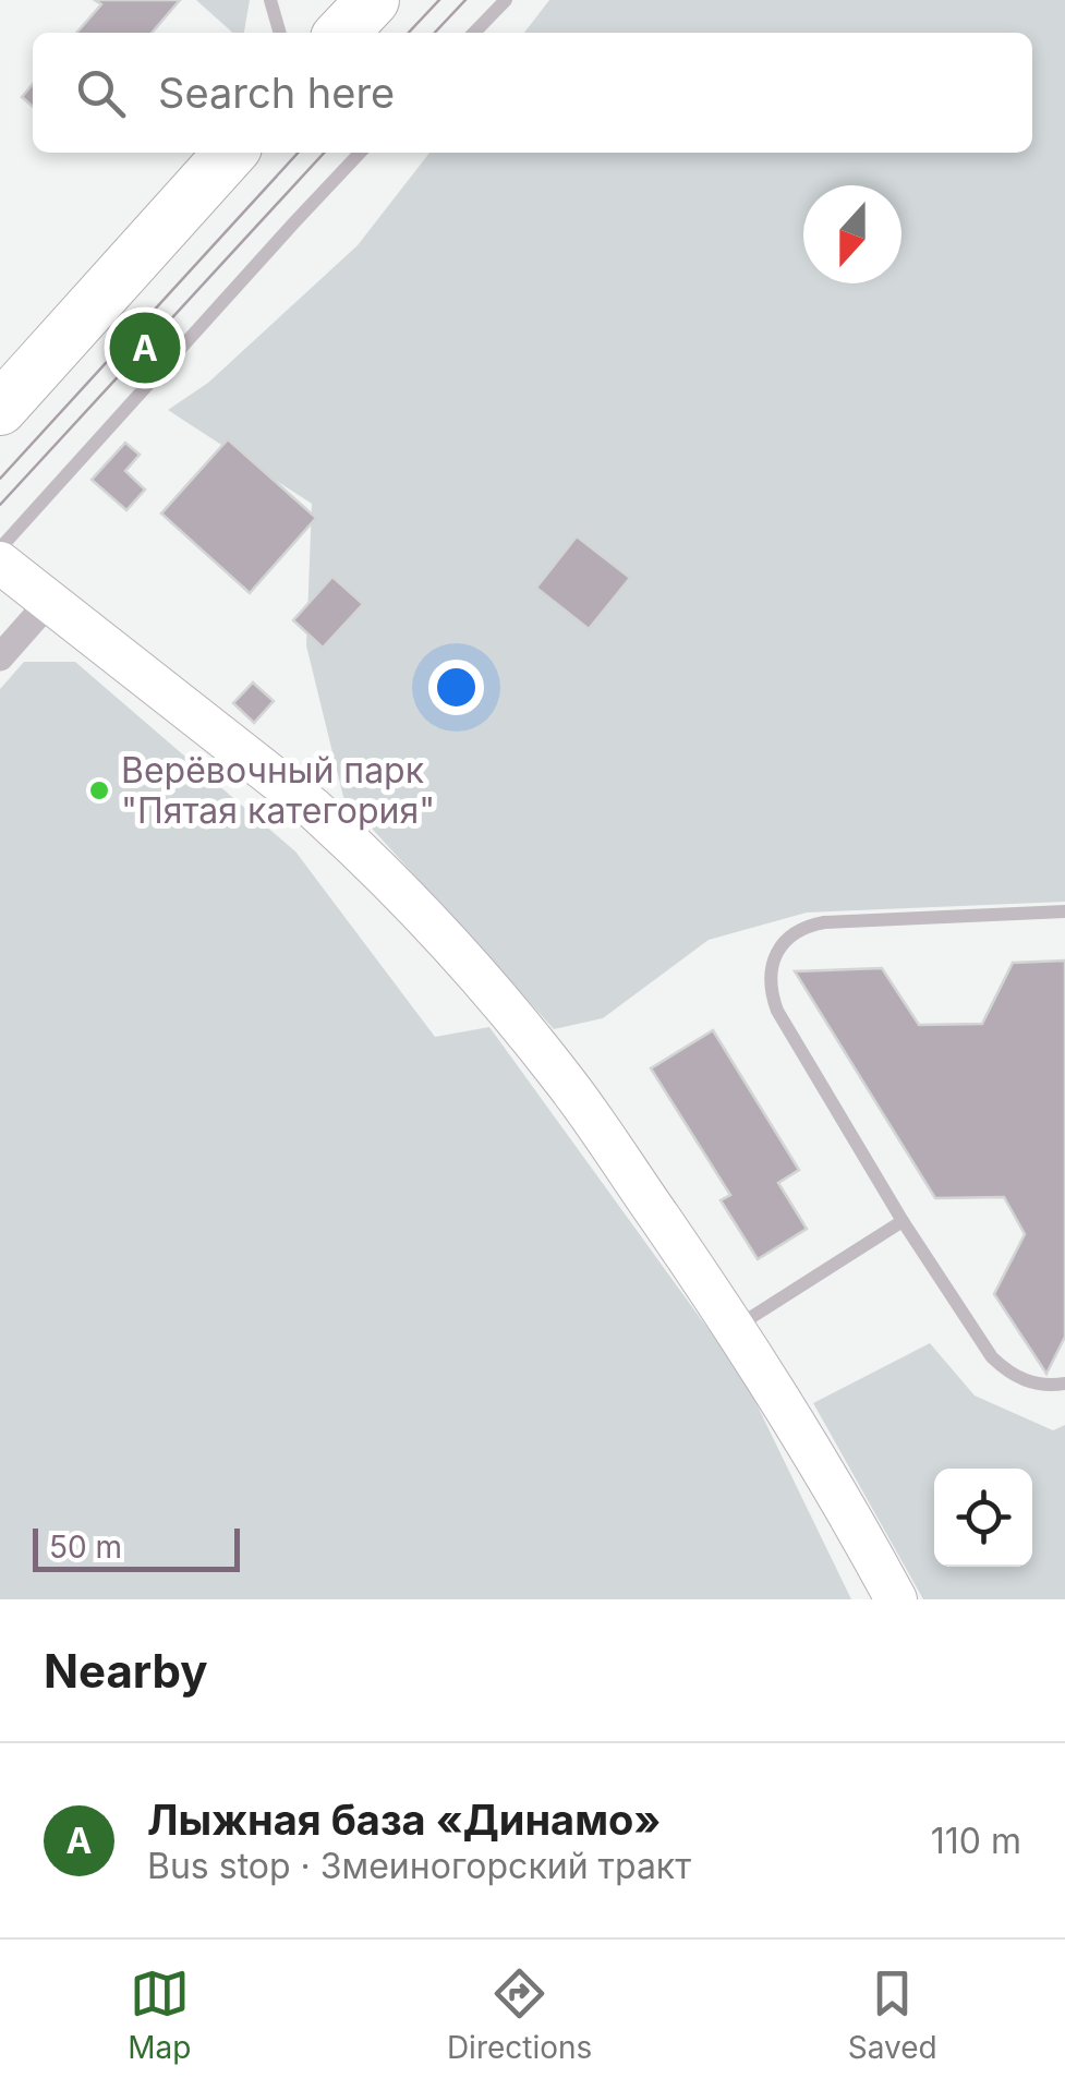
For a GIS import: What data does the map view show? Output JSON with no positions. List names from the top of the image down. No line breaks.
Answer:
{"places":["Верёвочный парк \"Пятая категория\""],"scale_bar":"50 m","north":"bottom","page":{"search":"Search here","pins":"A","scale":"50 m","heading":"Nearby","list":[{"mark":"A","name":"Лыжная база «Динамо»","note":"Bus stop · Змеиногорский тракт","value":"110 m"}],"nav":["Map","Directions","Saved"]}}
